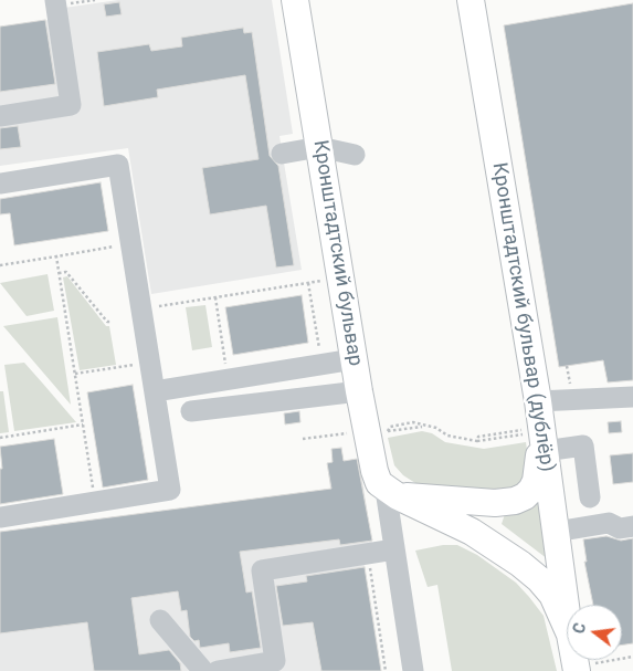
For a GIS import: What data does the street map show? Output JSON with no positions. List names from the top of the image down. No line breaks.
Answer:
{"streets":{"main road":["Кронштадтский бульвар","Кронштадтский бульвар (дублёр)"]},"north":"left"}
